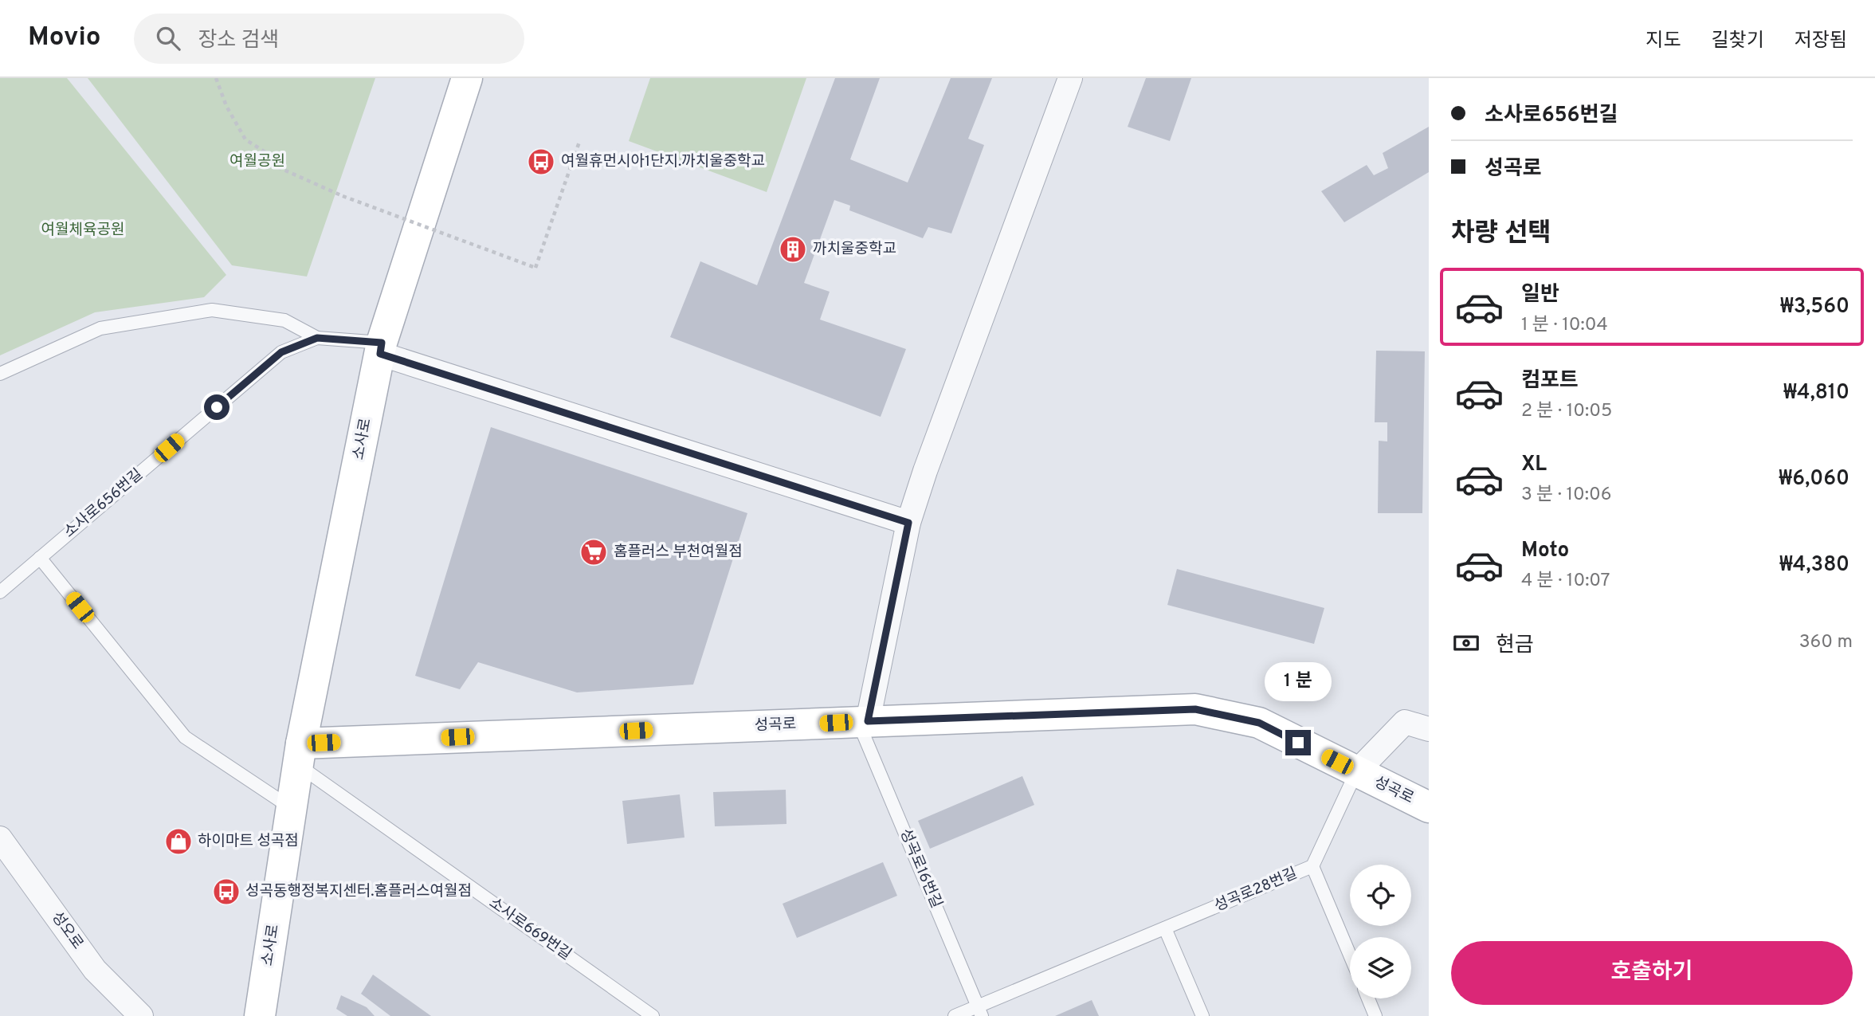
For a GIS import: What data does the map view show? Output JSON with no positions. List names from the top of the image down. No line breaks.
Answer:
{"streets":{"street":["소사로","성곡로","성오로"],"lane":["소사로656번길","성곡로16번길","성곡로28번길","소사로669번길"]},"crossings":[["소사로","소사로656번길"],["소사로","성곡로"],["소사로","소사로669번길"],["성곡로","성곡로16번길"],["성곡로","성곡로28번길"],["성곡로","소사로669번길"],["성곡로16번길","성곡로28번길"]],"parks":["여월공원","여월체육공원"],"places":{"bus stop":["여월휴먼시아1단지.까치울중학교","성곡동행정복지센터.홈플러스여월점"],"building":["까치울중학교"],"supermarket":["홈플러스 부천여월점"],"shop":["하이마트 성곡점"]},"page":{"header":"Movio","search":"장소 검색","nav":["지도","길찾기","저장됨"],"banner":["소사로656번길","성곡로"],"heading":"차량 선택","list":[{"name":"일반","note":"1 분 · 10:04","value":"₩3,560"},{"name":"컴포트","note":"2 분 · 10:05","value":"₩4,810"},{"name":"XL","note":"3 분 · 10:06","value":"₩6,060"},{"name":"Moto","note":"4 분 · 10:07","value":"₩4,380"}],"pay":["현금","360 m"],"bubble":"1 분","buttons":"호출하기"}}
